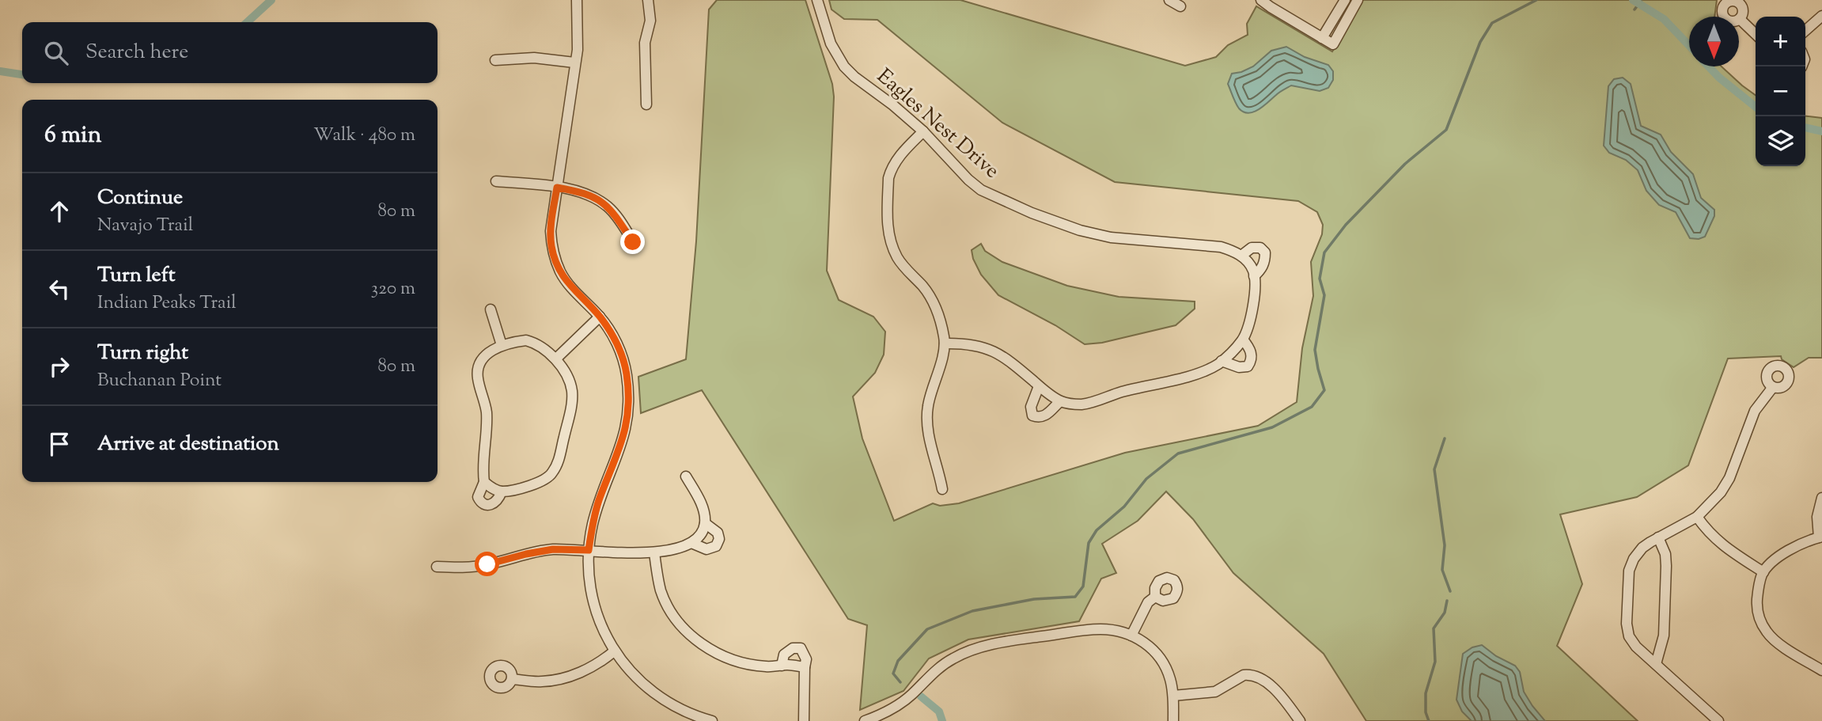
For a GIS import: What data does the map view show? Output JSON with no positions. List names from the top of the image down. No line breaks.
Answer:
{"streets":{"street":["Eagles Nest Drive"]},"north":"bottom","page":{"map_buttons":["+","−"],"search":"Search here","heading":["6 min","Walk · 480 m"],"list":[["Continue","Navajo Trail","80 m"],["Turn left","Indian Peaks Trail","320 m"],["Turn right","Buchanan Point","80 m"],"Arrive at destination"]}}
